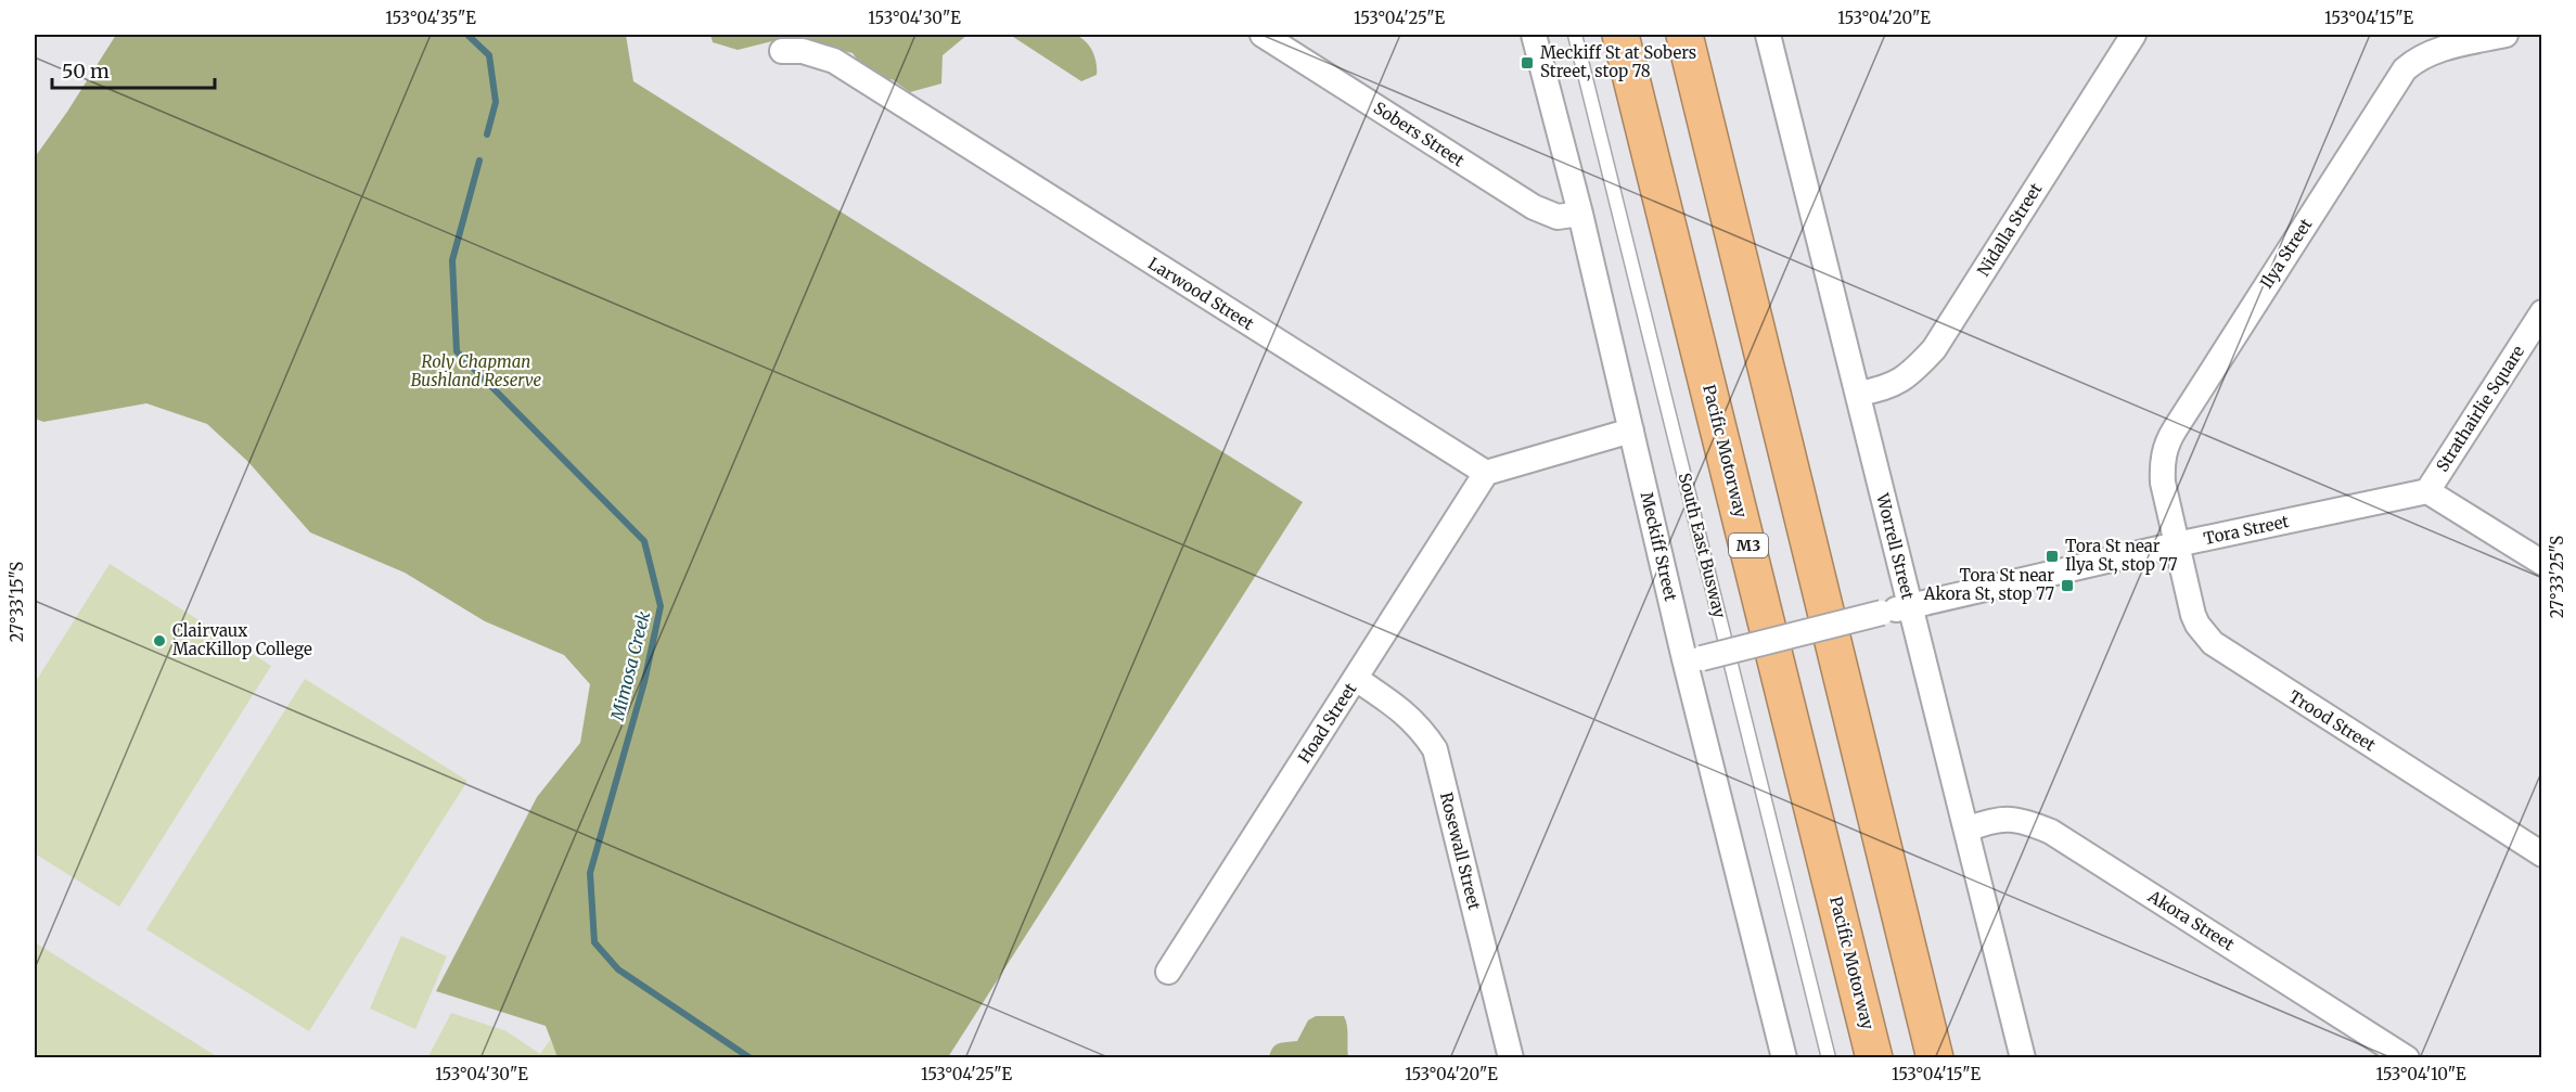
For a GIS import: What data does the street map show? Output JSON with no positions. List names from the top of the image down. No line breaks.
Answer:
{"streets":{"highway":["Pacific Motorway","M3"],"street":["Sobers Street","Nidalla Street","Ilya Street","Larwood Street","Strathairlie Square","Tora Street","Meckiff Street","Worrell Street","Trood Street","Hoad Street","Rosewall Street","Akora Street"],"lane":["South East Busway"]},"crossings":[["Sobers Street","Meckiff Street"],["Nidalla Street","Worrell Street"],["Ilya Street","Tora Street"],["Ilya Street","Trood Street"],["Larwood Street","Hoad Street"],["Strathairlie Square","Tora Street"],["Tora Street","Meckiff Street"],["Tora Street","Worrell Street"],["Tora Street","Trood Street"],["Worrell Street","Akora Street"],["Hoad Street","Rosewall Street"]],"water":["Mimosa Creek"],"parks":["Roly Chapman Bushland Reserve"],"places":{"transit":["Meckiff St at Sobers Street, stop 78","Tora St near Ilya St, stop 77","Tora St near Akora St, stop 77"],"other":["Clairvaux MacKillop College"]},"scale_bar":"50 m","coordinates":["153°04'35\"E","153°04'30\"E","153°04'25\"E","153°04'20\"E","153°04'15\"E","27°33'25\"S","27°33'15\"S","153°04'10\"E"]}
